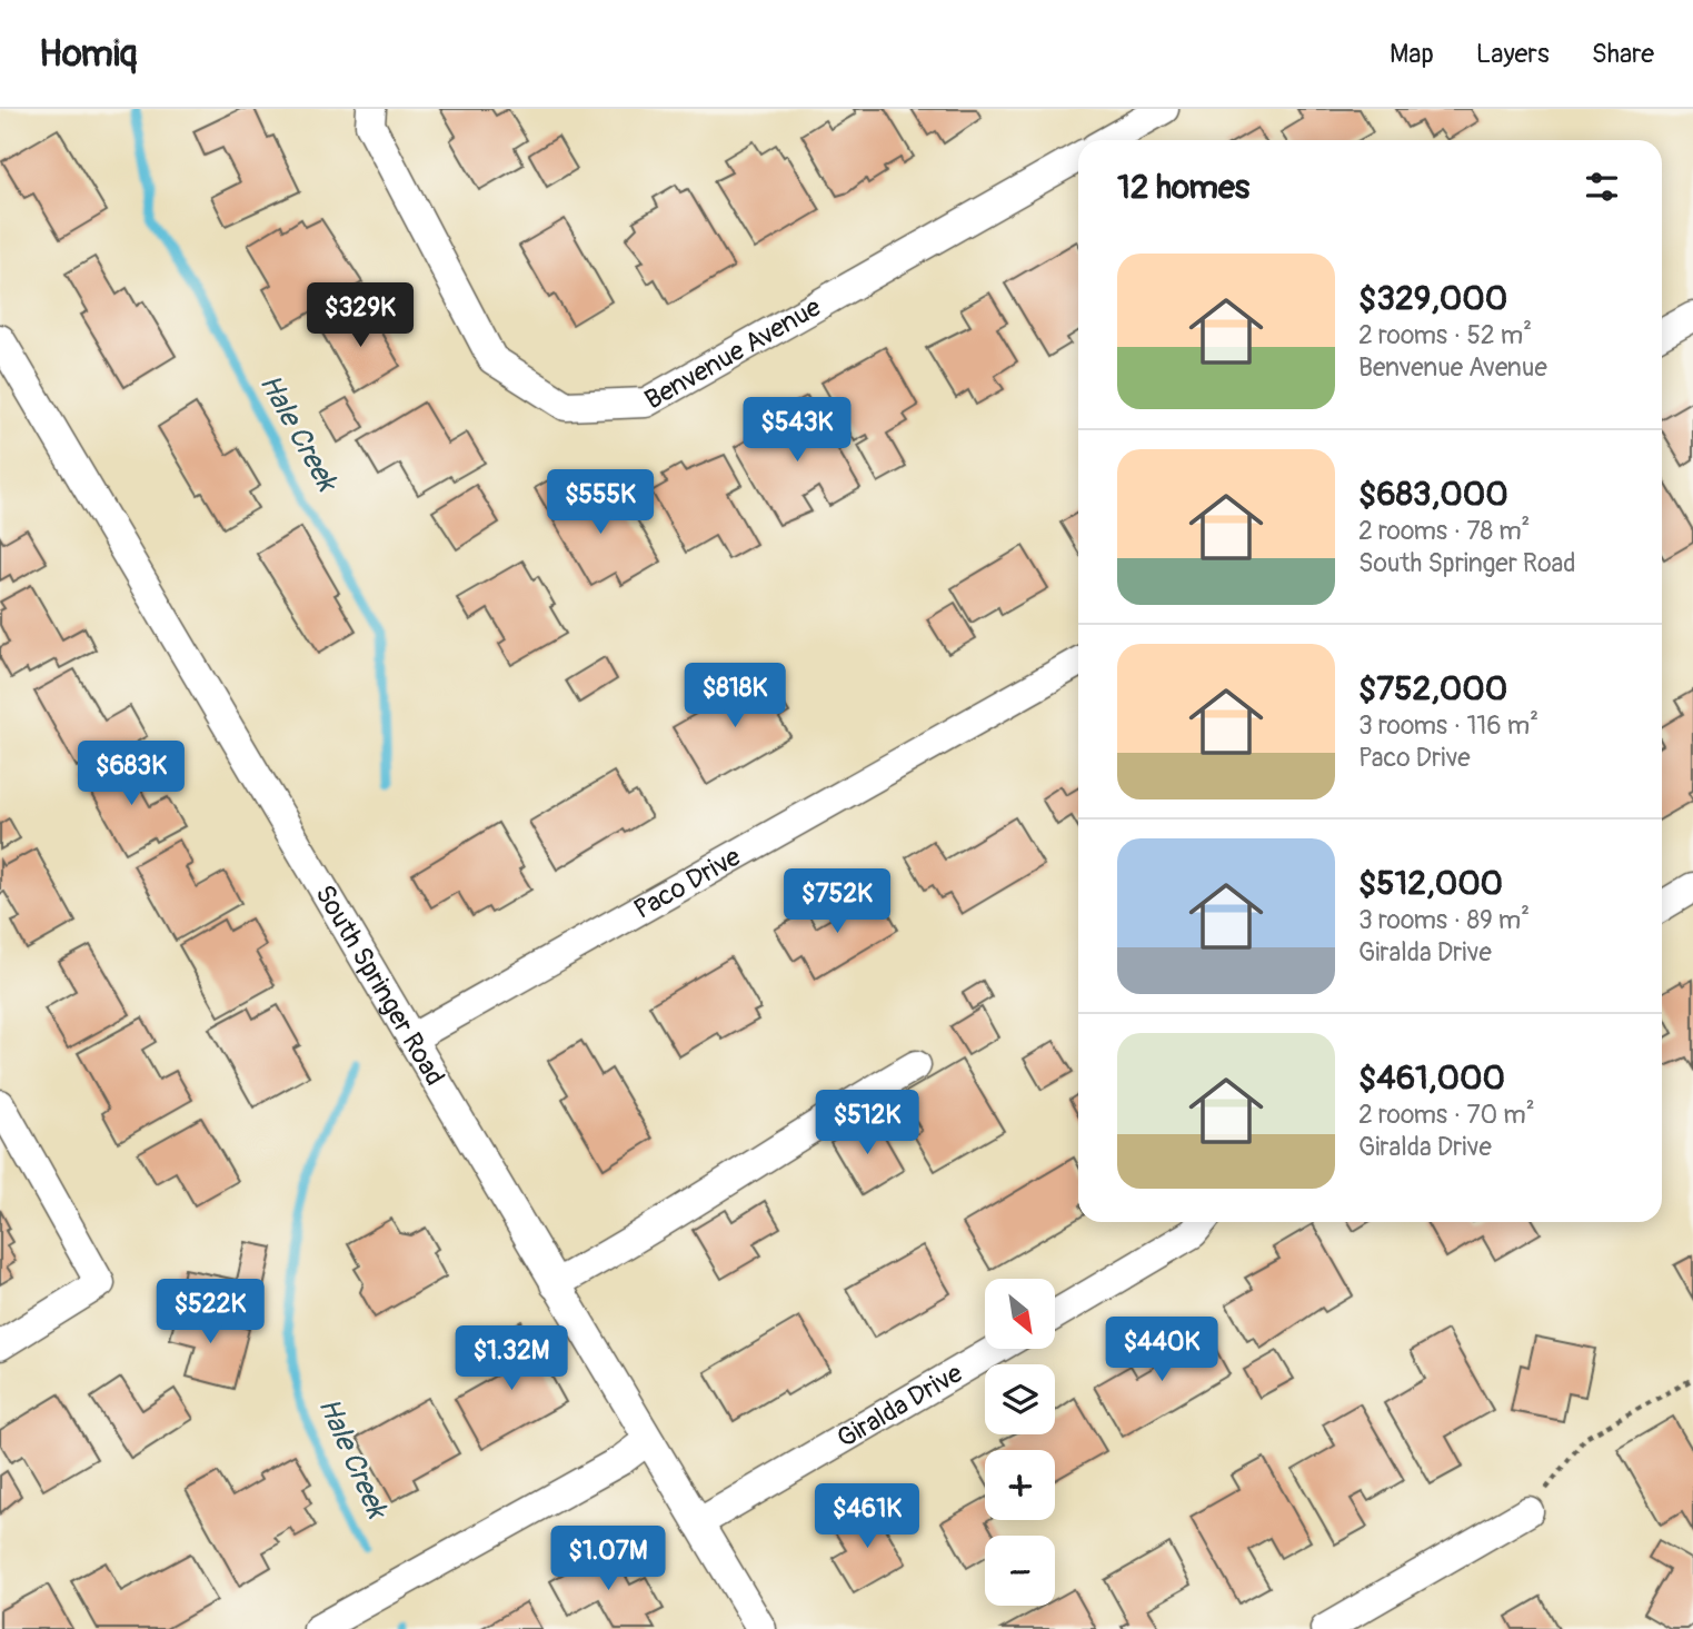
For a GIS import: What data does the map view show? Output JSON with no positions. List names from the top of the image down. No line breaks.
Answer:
{"streets":{"street":["Benvenue Avenue","Paco Drive","South Springer Road","Giralda Drive"]},"crossings":[["Paco Drive","South Springer Road"],["South Springer Road","Giralda Drive"]],"water":["Hale Creek"],"north":"bottom right","page":{"header":"Homiq","nav":["Map","Layers","Share"],"heading":"12 homes","list":[{"name":"$329,000","note":"2 rooms · 52 m² · Benvenue Avenue"},{"name":"$683,000","note":"2 rooms · 78 m² · South Springer Road"},{"name":"$752,000","note":"3 rooms · 116 m² · Paco Drive"},{"name":"$512,000","note":"3 rooms · 89 m² · Giralda Drive"},{"name":"$461,000","note":"2 rooms · 70 m² · Giralda Drive"}],"price":["$329K","$543K","$555K","$818K","$683K","$752K","$512K","$522K","$440K","$1.32M","$461K","$1.07M"],"map_buttons":["+","−"]}}
